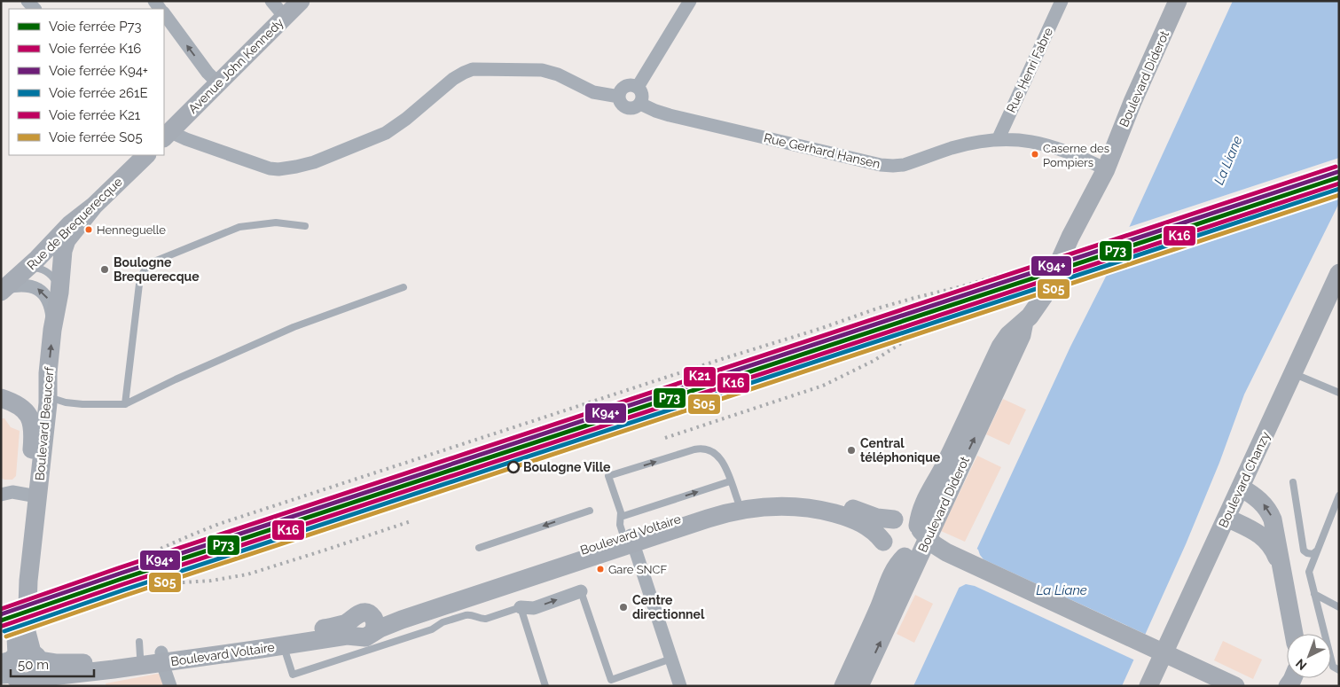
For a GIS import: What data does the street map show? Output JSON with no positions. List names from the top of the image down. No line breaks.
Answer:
{"streets":{"street":["Avenue John Kennedy","Rue Henri Fabre","Boulevard Diderot","Rue Gerhard Hansen","Rue de Brequerecque","Boulevard Beaucerf","Boulevard Chanzy","Boulevard Voltaire"]},"crossings":[["Rue Henri Fabre","Rue Gerhard Hansen"],["Boulevard Diderot","Rue Gerhard Hansen"],["Boulevard Diderot","Boulevard Voltaire"],["Rue de Brequerecque","Boulevard Beaucerf"],["Boulevard Beaucerf","Boulevard Voltaire"]],"water":["La Liane"],"places":["Caserne des Pompiers","Henneguelle","Boulogne Brequerecque","Central téléphonique","Boulogne Ville","Gare SNCF","Centre directionnel"],"lines":["rail line K21","rail line K94+","rail line P73","rail line K16","rail line 261E","rail line S05"],"legend":["Voie ferrée P73","Voie ferrée K16","Voie ferrée K94+","Voie ferrée 261E","Voie ferrée K21","Voie ferrée S05"],"scale_bar":"50 m","north":"bottom left"}
